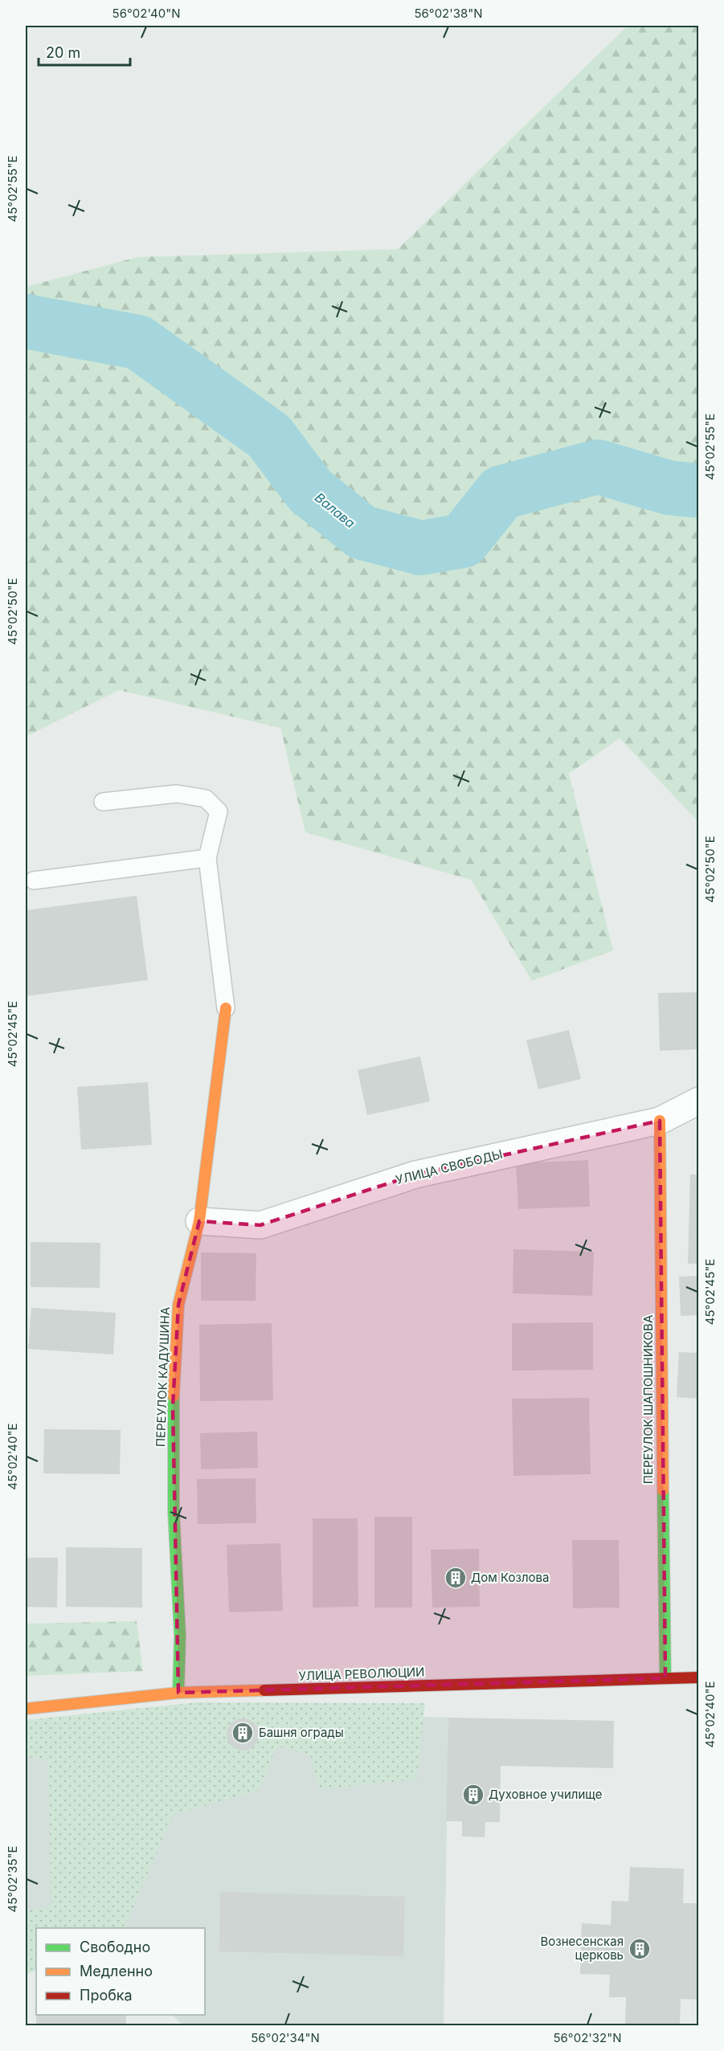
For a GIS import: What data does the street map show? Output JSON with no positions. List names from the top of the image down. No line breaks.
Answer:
{"streets":{"street":["УЛИЦА СВОБОДЫ","ПЕРЕУЛОК КАДУШИНА","ПЕРЕУЛОК ШАПОШНИКОВА","УЛИЦА РЕВОЛЮЦИИ"]},"crossings":[["УЛИЦА СВОБОДЫ","ПЕРЕУЛОК КАДУШИНА"],["УЛИЦА СВОБОДЫ","ПЕРЕУЛОК ШАПОШНИКОВА"],["ПЕРЕУЛОК КАДУШИНА","УЛИЦА РЕВОЛЮЦИИ"],["ПЕРЕУЛОК ШАПОШНИКОВА","УЛИЦА РЕВОЛЮЦИИ"]],"water":["Валава"],"places":{"building":["Дом Козлова","Башня ограды","Духовное училище","Вознесенская церковь"]},"legend":["Свободно","Медленно","Пробка"],"scale_bar":"20 m","coordinates":["56°02'40\"N","56°02'38\"N","45°02'55\"E","45°02'50\"E","45°02'45\"E","45°02'40\"E","45°02'35\"E","56°02'34\"N","56°02'32\"N"]}
